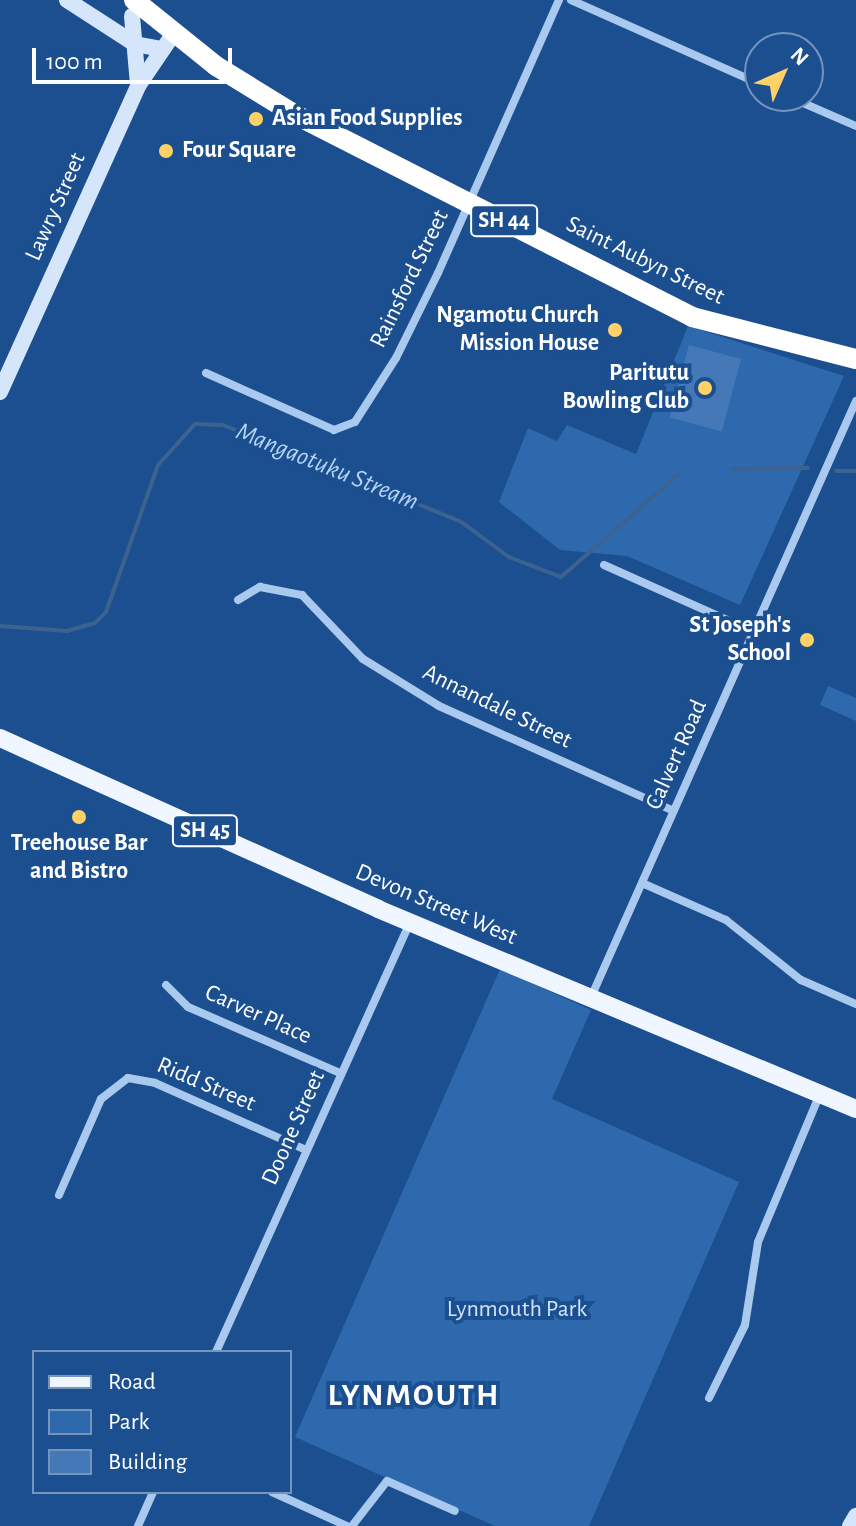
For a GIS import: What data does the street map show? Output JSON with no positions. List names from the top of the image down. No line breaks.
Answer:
{"streets":{"highway":["SH 44","Saint Aubyn Street"],"main road":["SH 45","Devon Street West"],"street":["Lawry Street","Rainsford Street","Annandale Street","Calvert Road","Carver Place","Ridd Street","Doone Street"]},"crossings":[["Lawry Street","SH 44"],["Lawry Street","Saint Aubyn Street"],["SH 44","Saint Aubyn Street"],["Saint Aubyn Street","Rainsford Street"],["Annandale Street","Calvert Road"],["Calvert Road","Devon Street West"],["Devon Street West","Doone Street"],["Carver Place","Doone Street"],["Ridd Street","Doone Street"]],"districts":["LYNMOUTH"],"water":["Mangaotuku Stream"],"parks":["Lynmouth Park"],"places":["Asian Food Supplies","Four Square","Ngamotu Church Mission House","Paritutu Bowling Club","St Joseph's School","Treehouse Bar and Bistro"],"legend":["Road","Park","Building"],"scale_bar":"100 m","north":"top right"}
